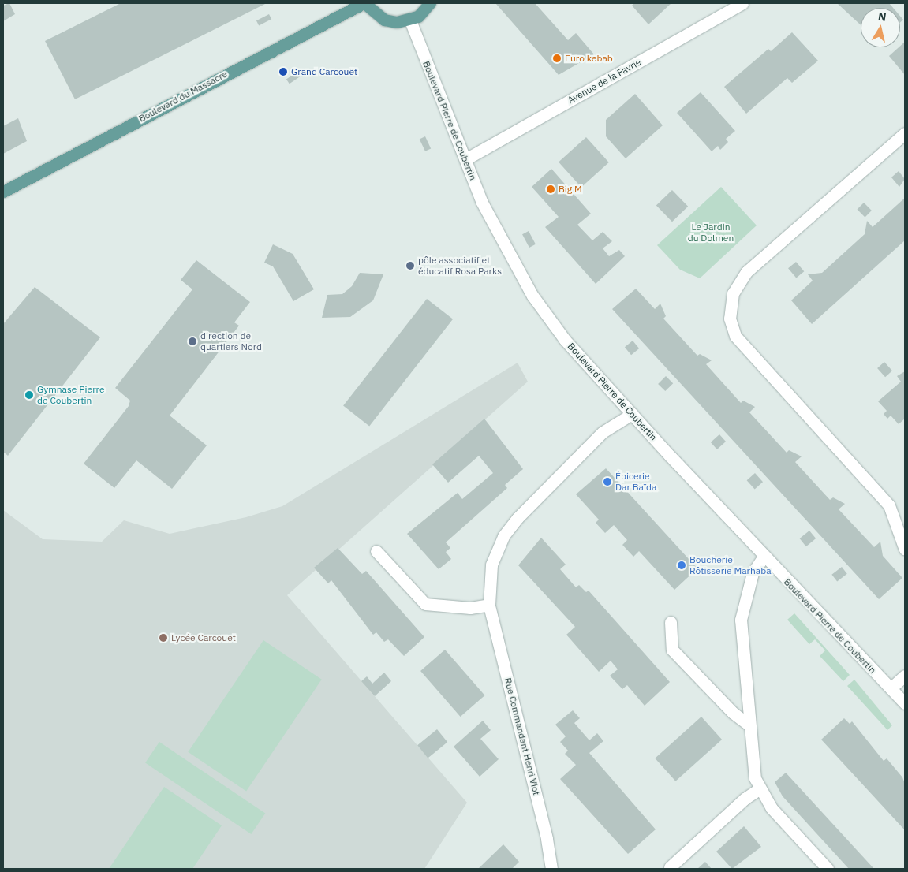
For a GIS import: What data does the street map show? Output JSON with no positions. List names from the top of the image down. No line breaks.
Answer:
{"streets":{"main road":["Boulevard du Massacre"],"street":["Avenue de la Favrie","Boulevard Pierre de Coubertin","Rue Commandant Henri Viot"]},"crossings":[["Avenue de la Favrie","Boulevard Pierre de Coubertin"],["Boulevard Pierre de Coubertin","Rue Commandant Henri Viot"]],"parks":["Le Jardin du Dolmen"],"places":["Euro kebab","Grand Carcouët","Big M","pôle associatif et éducatif Rosa Parks","direction de quartiers Nord","Gymnase Pierre de Coubertin","Épicerie Dar Baïda","Boucherie Rôtisserie Marhaba","Lycée Carcouet"],"north":"top"}
